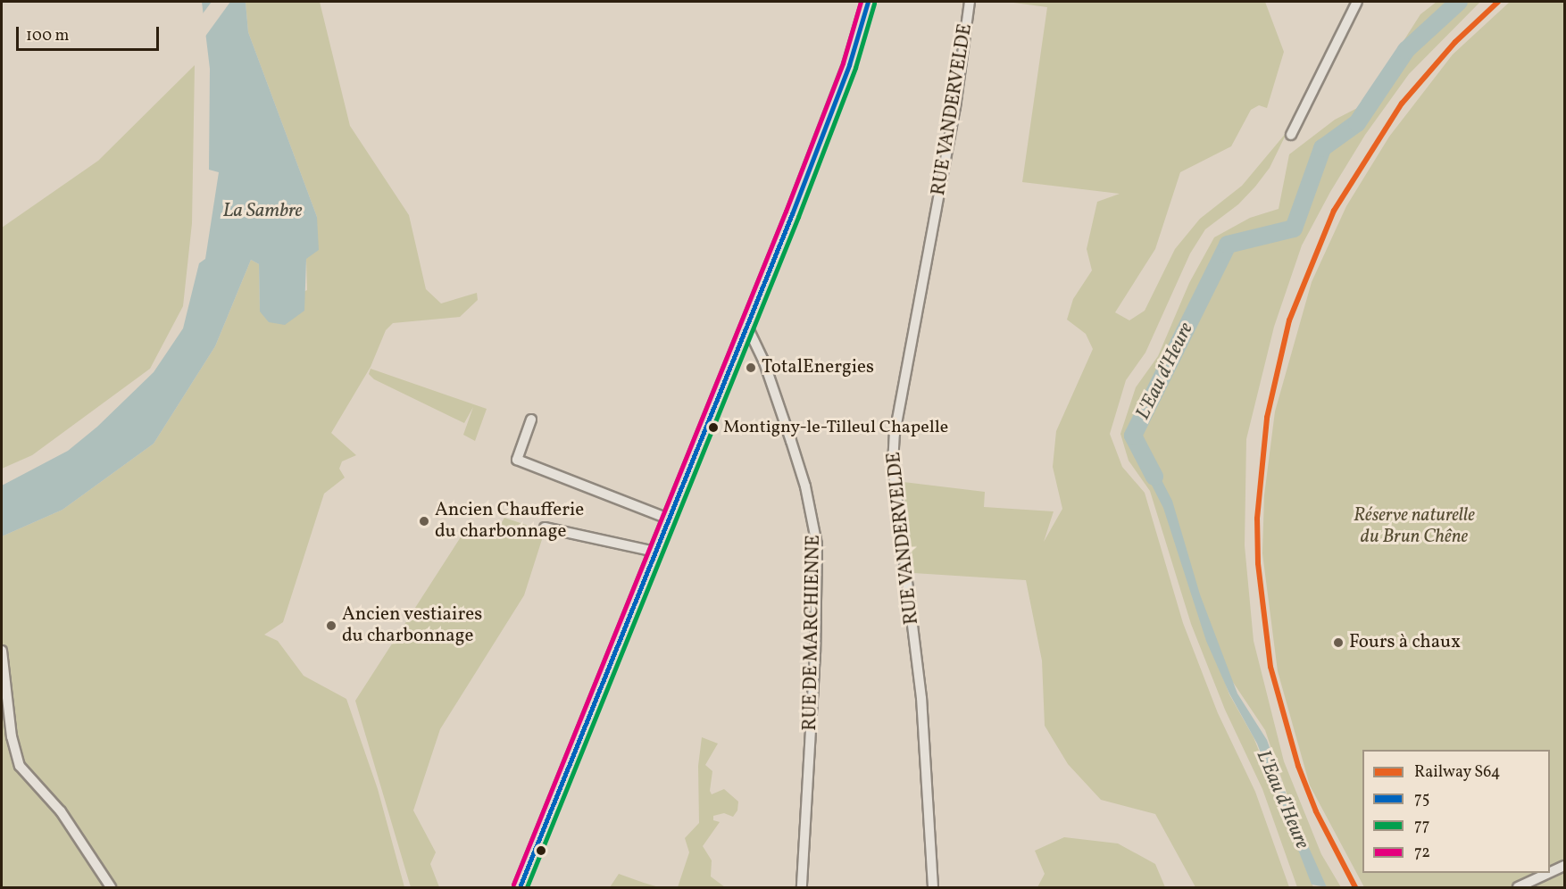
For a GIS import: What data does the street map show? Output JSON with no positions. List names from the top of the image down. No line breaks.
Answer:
{"streets":{"street":["RUE VANDERVELDE","RUE DE MARCHIENNE"]},"water":["La Sambre","L'Eau d'Heure"],"parks":["Réserve naturelle du Brun Chêne"],"places":["TotalEnergies","Montigny-le-Tilleul Chapelle","Ancien Chaufferie du charbonnage","Ancien vestiaires du charbonnage","Fours à chaux"],"lines":["rail line S64","transit line 75","transit line 72","transit line 77"],"legend":["Railway S64","75","77","72"],"scale_bar":"100 m"}
